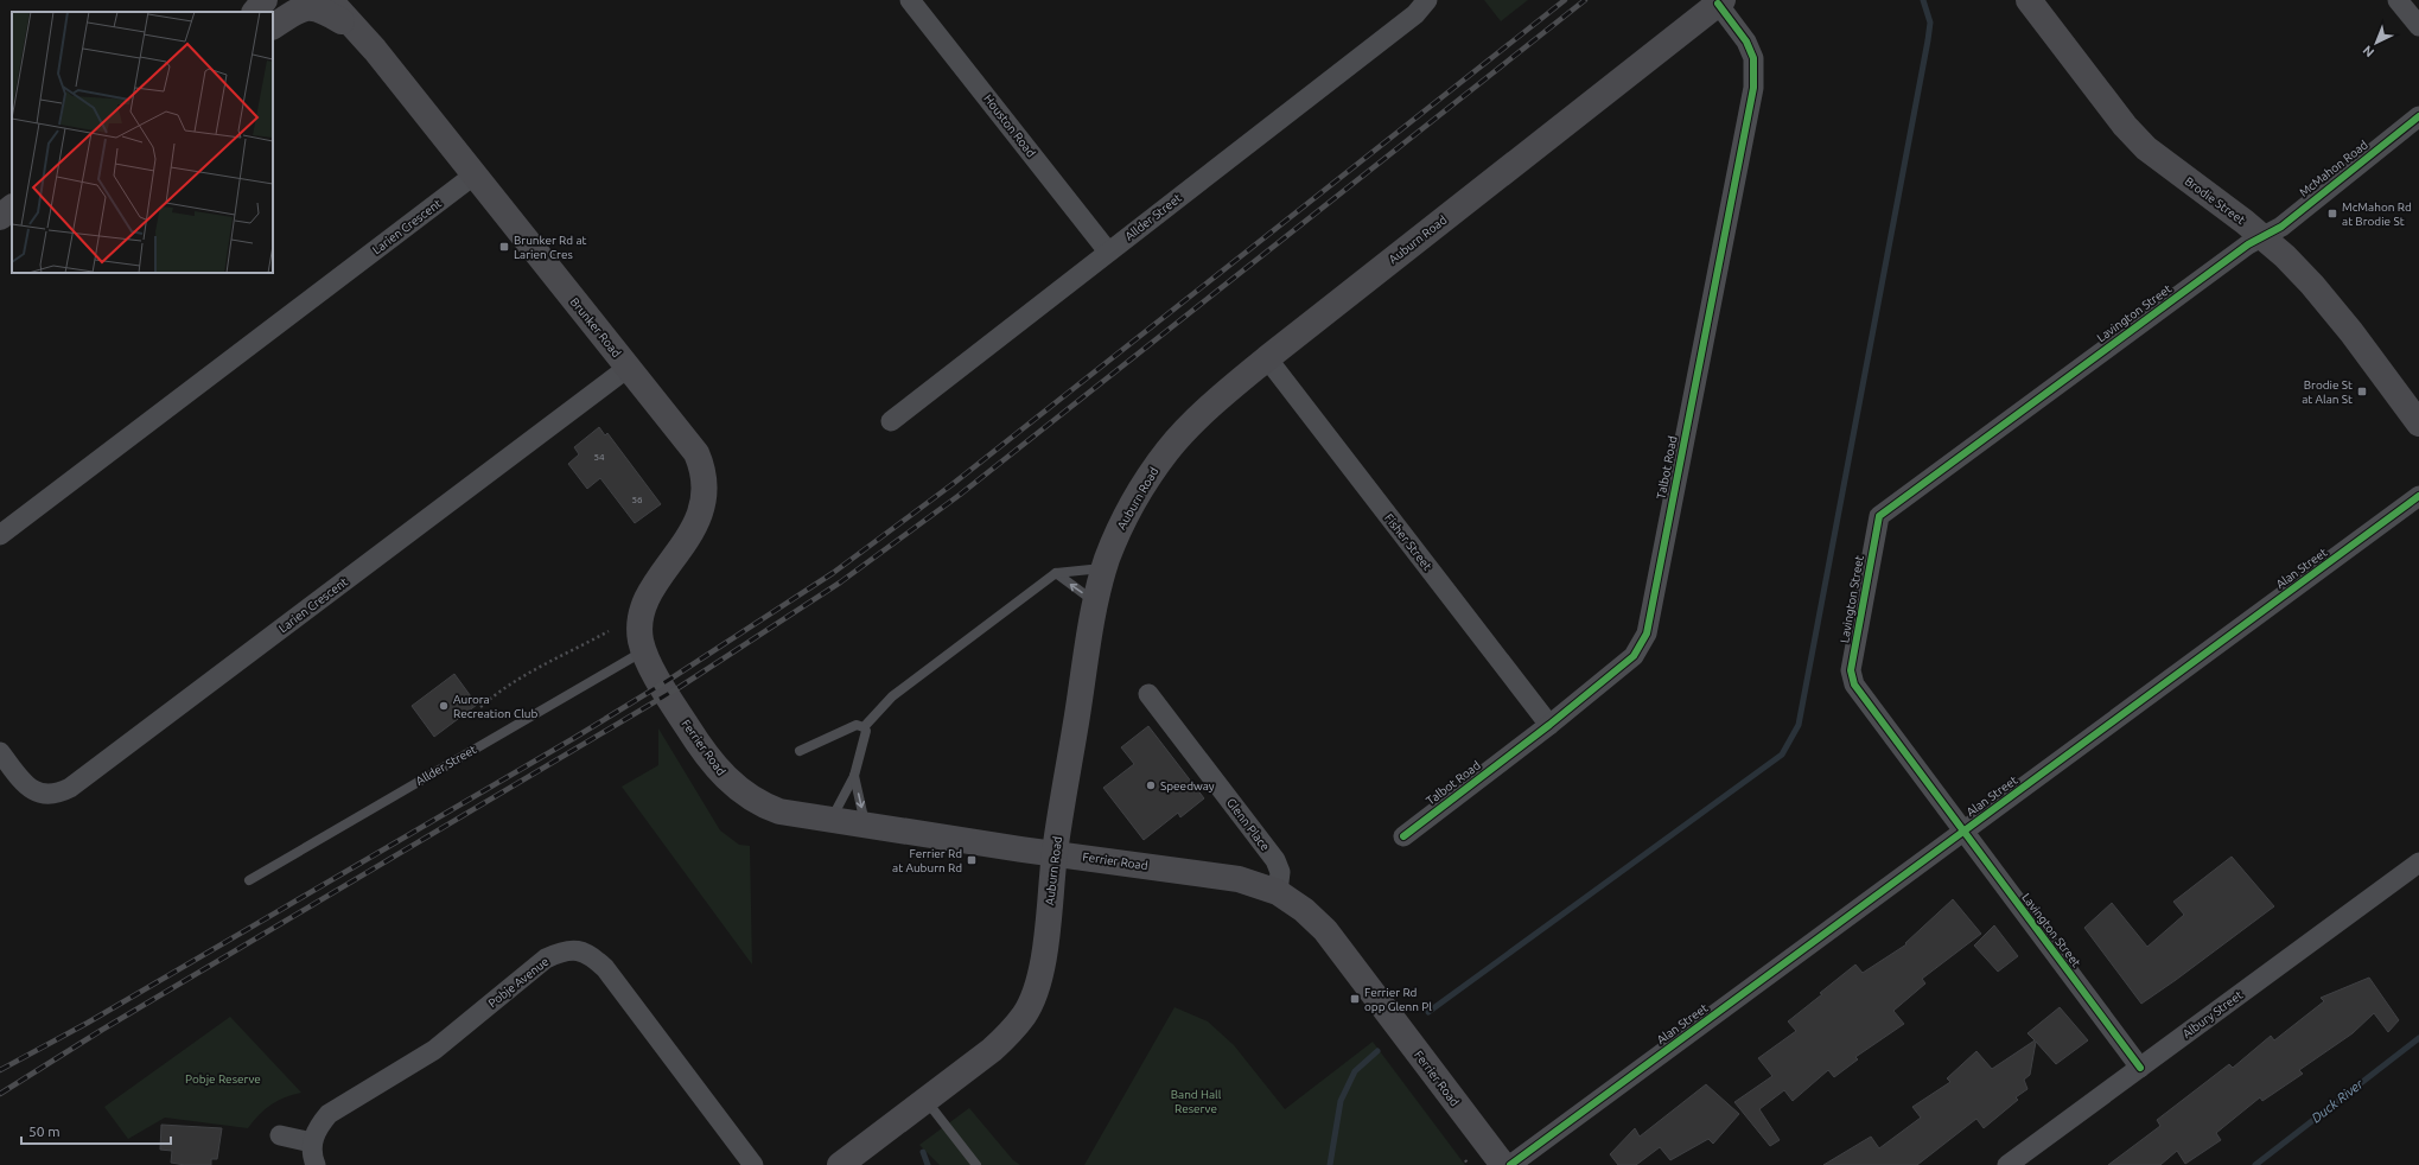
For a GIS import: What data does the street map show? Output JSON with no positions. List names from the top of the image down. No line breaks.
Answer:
{"streets":{"main road":["Brodie Street","Auburn Road","Brunker Road","Ferrier Road"],"street":["Houston Road","McMahon Road","Allder Street","Larien Crescent","Lavington Street","Talbot Road","Fisher Street","Alan Street","Glenn Place","Pobje Avenue","Albury Street"]},"crossings":[["Houston Road","Allder Street"],["McMahon Road","Brodie Street"],["McMahon Road","Lavington Street"],["Brodie Street","Lavington Street"],["Allder Street","Brunker Road"],["Allder Street","Ferrier Road"],["Larien Crescent","Brunker Road"],["Auburn Road","Talbot Road"],["Auburn Road","Fisher Street"],["Auburn Road","Ferrier Road"],["Lavington Street","Alan Street"],["Lavington Street","Albury Street"],["Brunker Road","Ferrier Road"],["Talbot Road","Fisher Street"],["Ferrier Road","Glenn Place"]],"water":["Duck River"],"parks":["Pobje Reserve","Band Hall Reserve"],"places":{"transit":["McMahon Rd at Brodie St","Brunker Rd at Larien Cres","Brodie St at Alan St","Ferrier Rd at Auburn Rd","Ferrier Rd opp Glenn Pl"],"other":["Aurora Recreation Club","Speedway"]},"house_numbers":["54","56"],"scale_bar":"50 m","north":"bottom left"}
